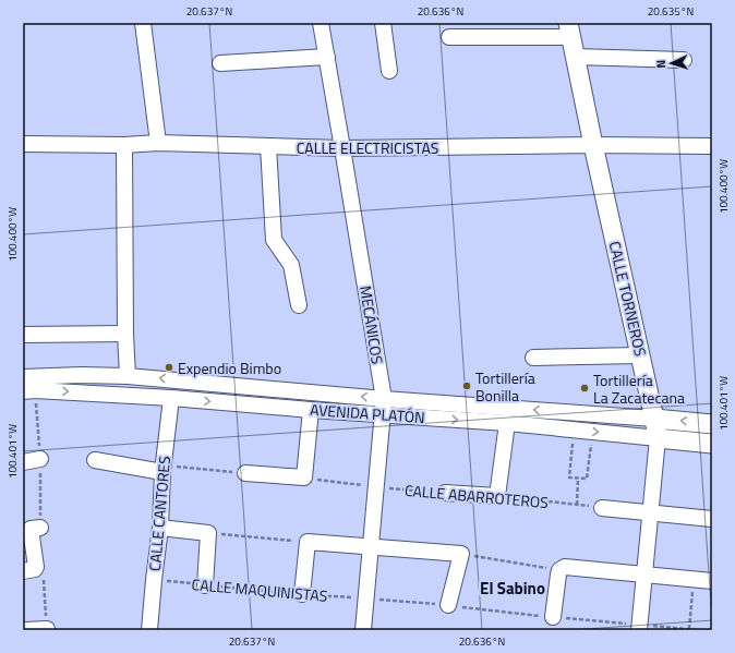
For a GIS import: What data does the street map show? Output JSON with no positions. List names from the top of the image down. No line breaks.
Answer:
{"streets":{"street":["CALLE ELECTRICISTAS","CALLE TORNEROS","MECÁNICOS","AVENIDA PLATÓN","CALLE ABARROTEROS","CALLE CANTORES"],"path":["CALLE MAQUINISTAS"]},"crossings":[["CALLE ELECTRICISTAS","CALLE TORNEROS"],["CALLE ELECTRICISTAS","MECÁNICOS"],["CALLE TORNEROS","AVENIDA PLATÓN"],["CALLE TORNEROS","CALLE MAQUINISTAS"],["MECÁNICOS","AVENIDA PLATÓN"],["MECÁNICOS","CALLE ABARROTEROS"],["MECÁNICOS","CALLE MAQUINISTAS"],["AVENIDA PLATÓN","CALLE CANTORES"],["CALLE CANTORES","CALLE MAQUINISTAS"]],"districts":["El Sabino"],"places":["Expendio Bimbo","Tortillería Bonilla","Tortillería La Zacatecana"],"north":"left","coordinates":["20.637°N","20.636°N","20.635°N","100.400°W","100.401°W"]}
